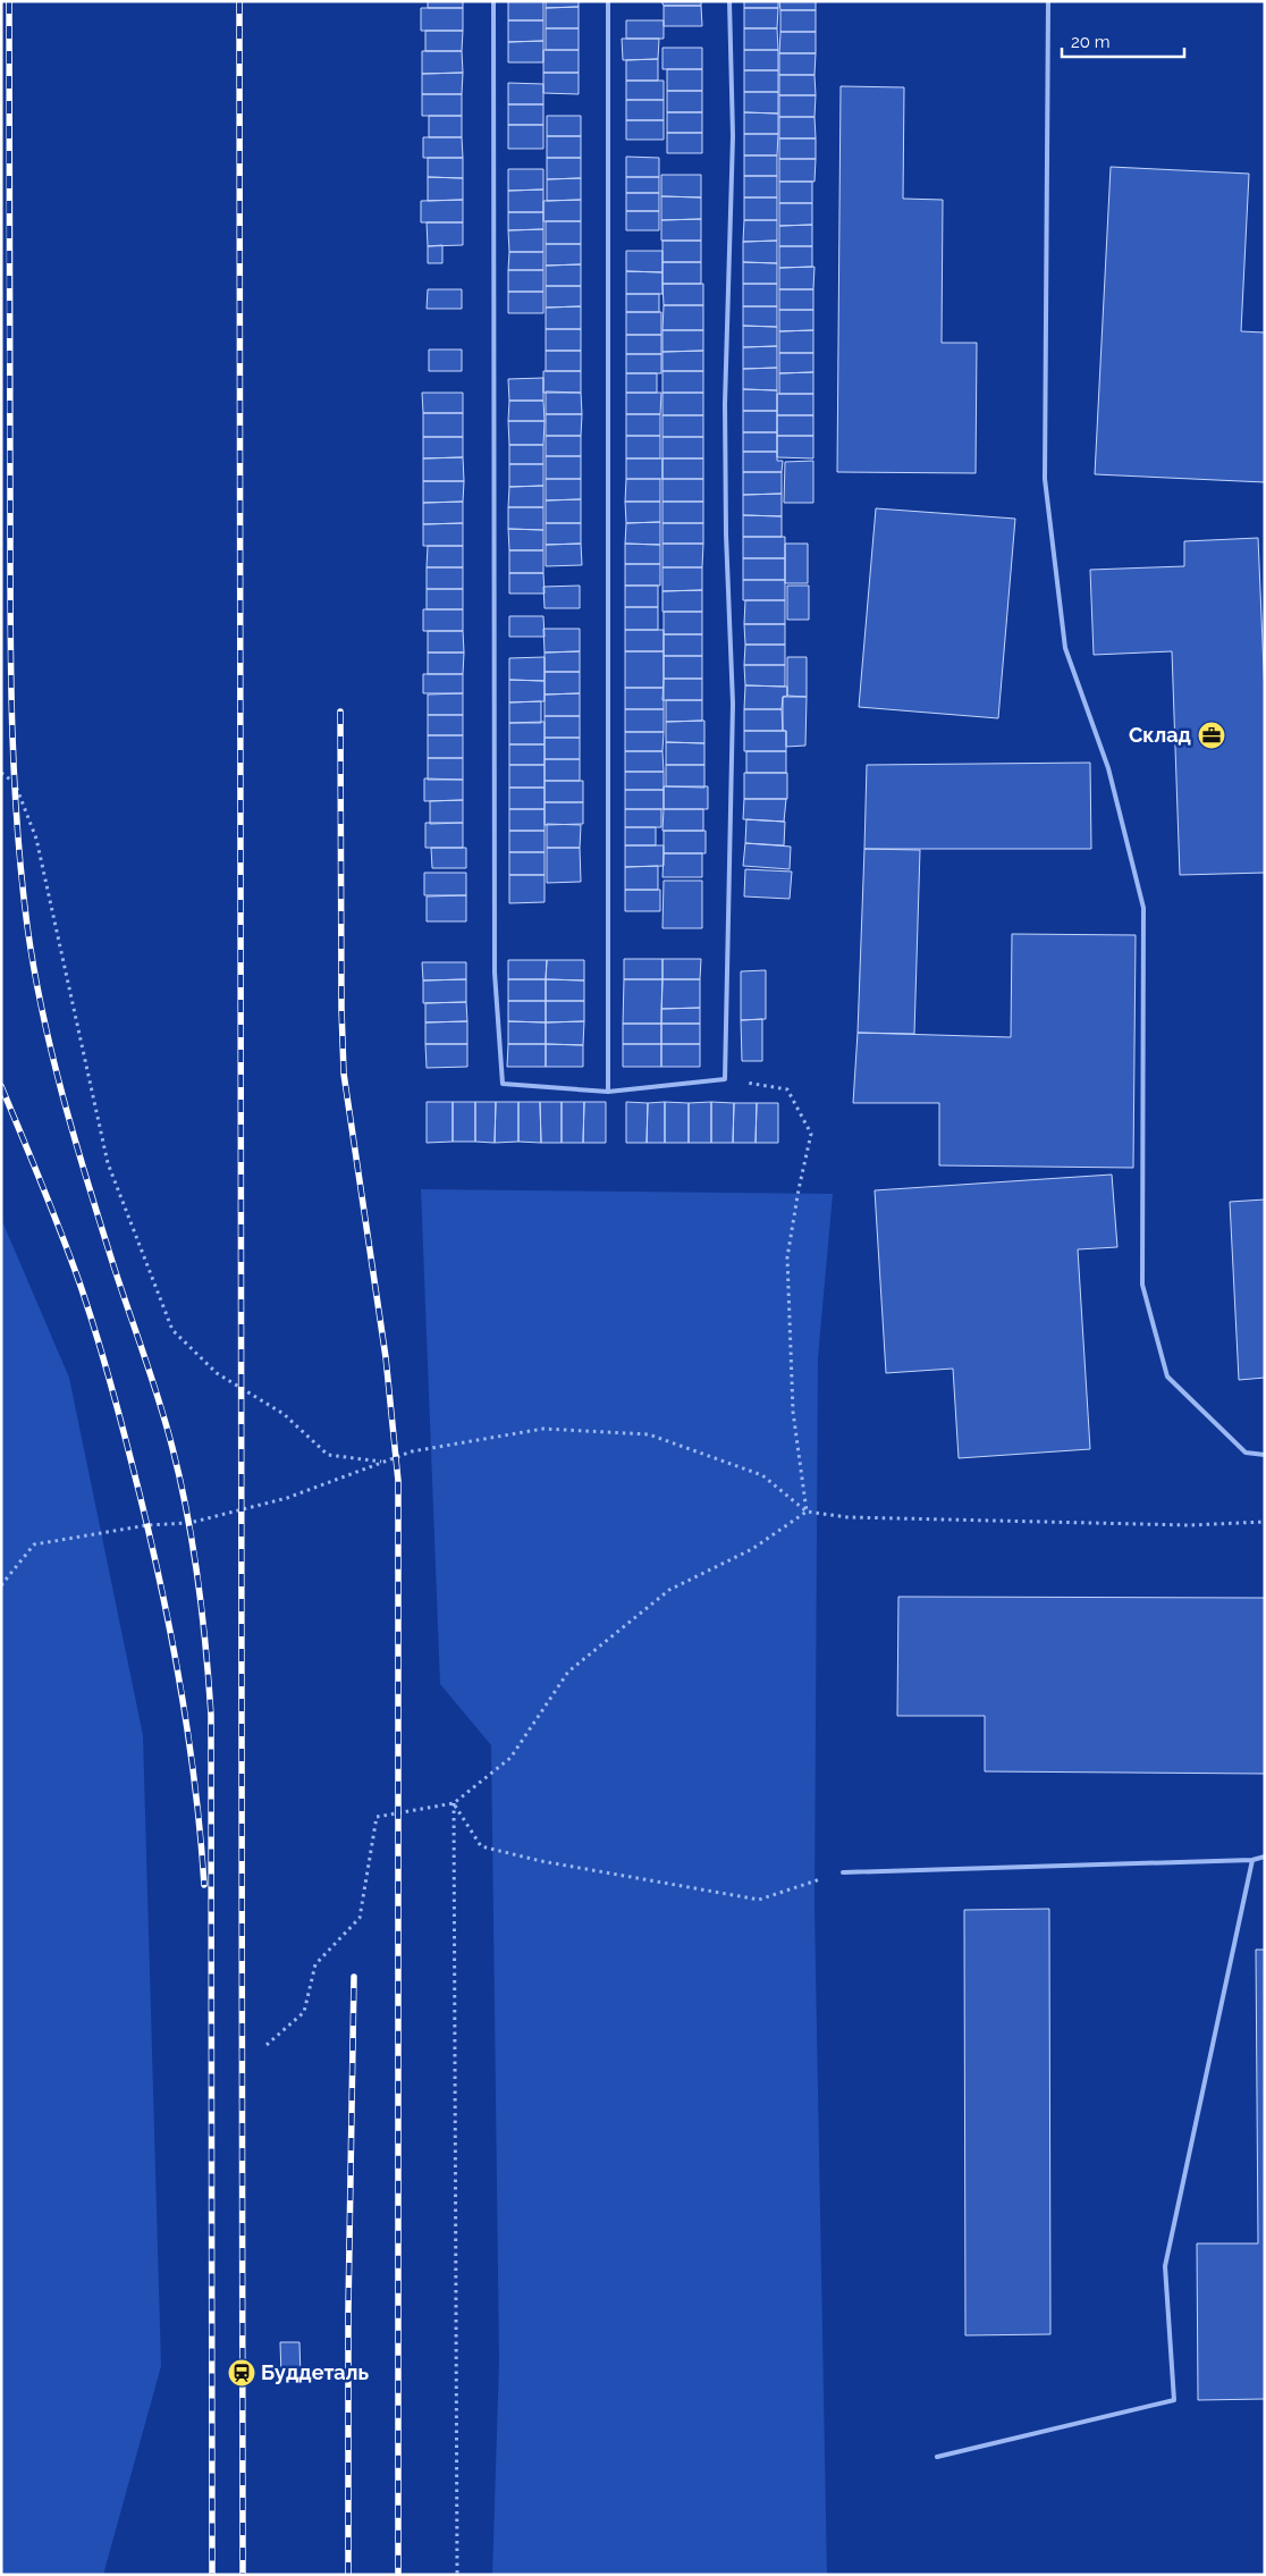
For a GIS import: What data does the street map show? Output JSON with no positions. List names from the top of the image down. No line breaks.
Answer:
{"places":{"office":["Склад"],"station":["Буддеталь"]},"scale_bar":"20 m"}
